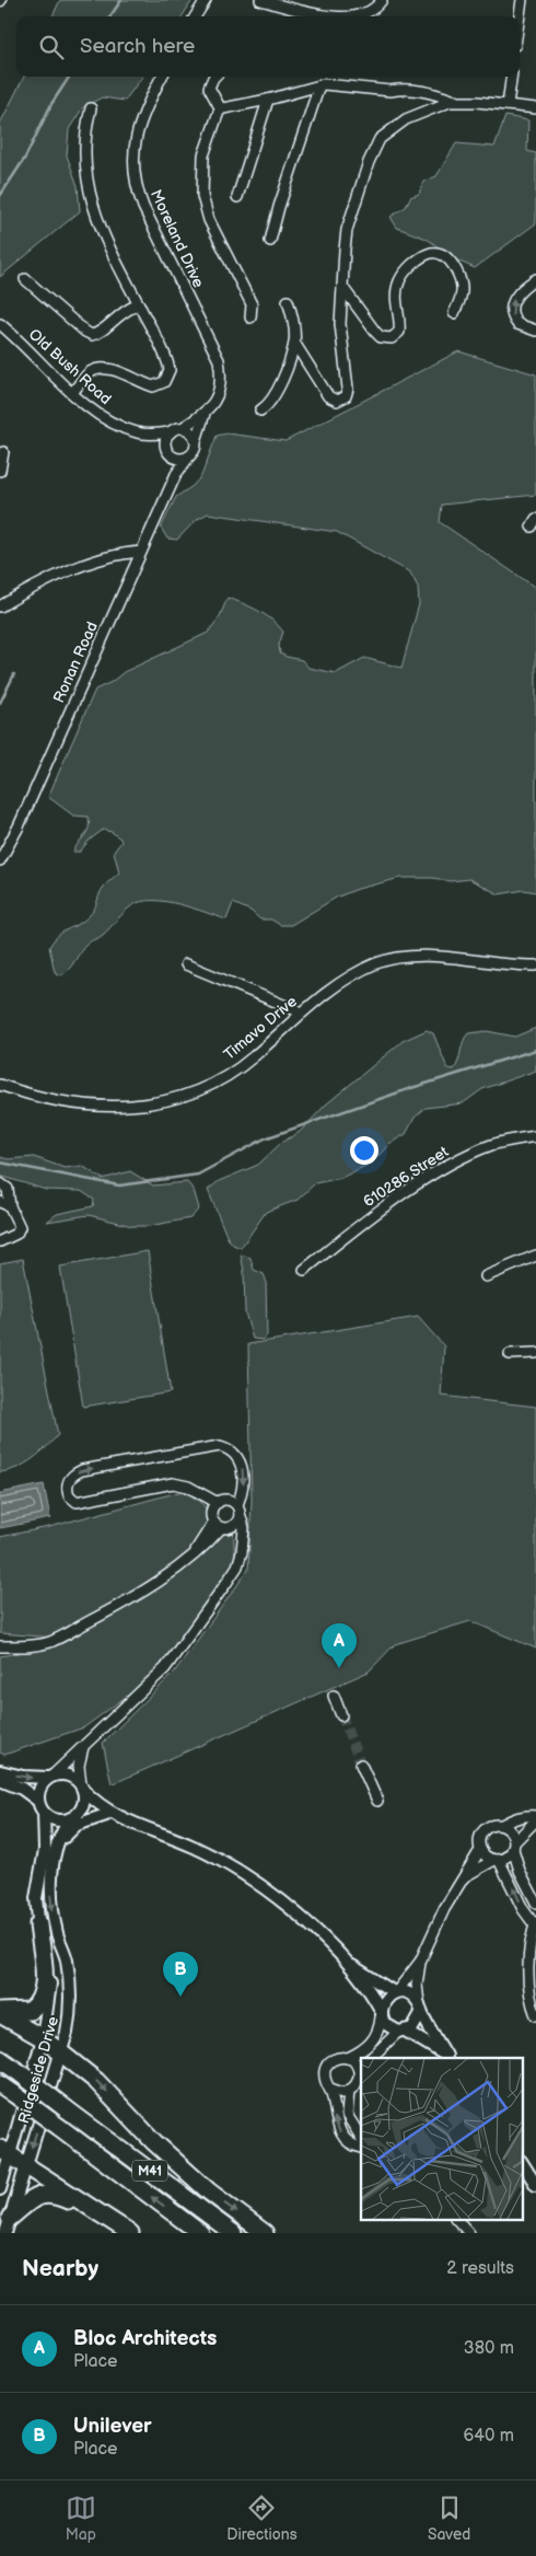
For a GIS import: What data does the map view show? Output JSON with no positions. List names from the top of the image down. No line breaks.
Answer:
{"streets":{"highway":["M41"],"street":["Moreland Drive","Old Bush Road","Ronan Road","Timavo Drive","610286 Street","Ridgeside Drive"]},"crossings":[["Moreland Drive","Old Bush Road"],["Moreland Drive","Ronan Road"],["Old Bush Road","Ronan Road"]],"page":{"search":"Search here","pins":["A","B"],"heading":["Nearby","2 results"],"list":[{"mark":"A","name":"Bloc Architects","note":"Place","value":"380 m"},{"mark":"B","name":"Unilever","note":"Place","value":"640 m"}],"nav":["Map","Directions","Saved"]}}
